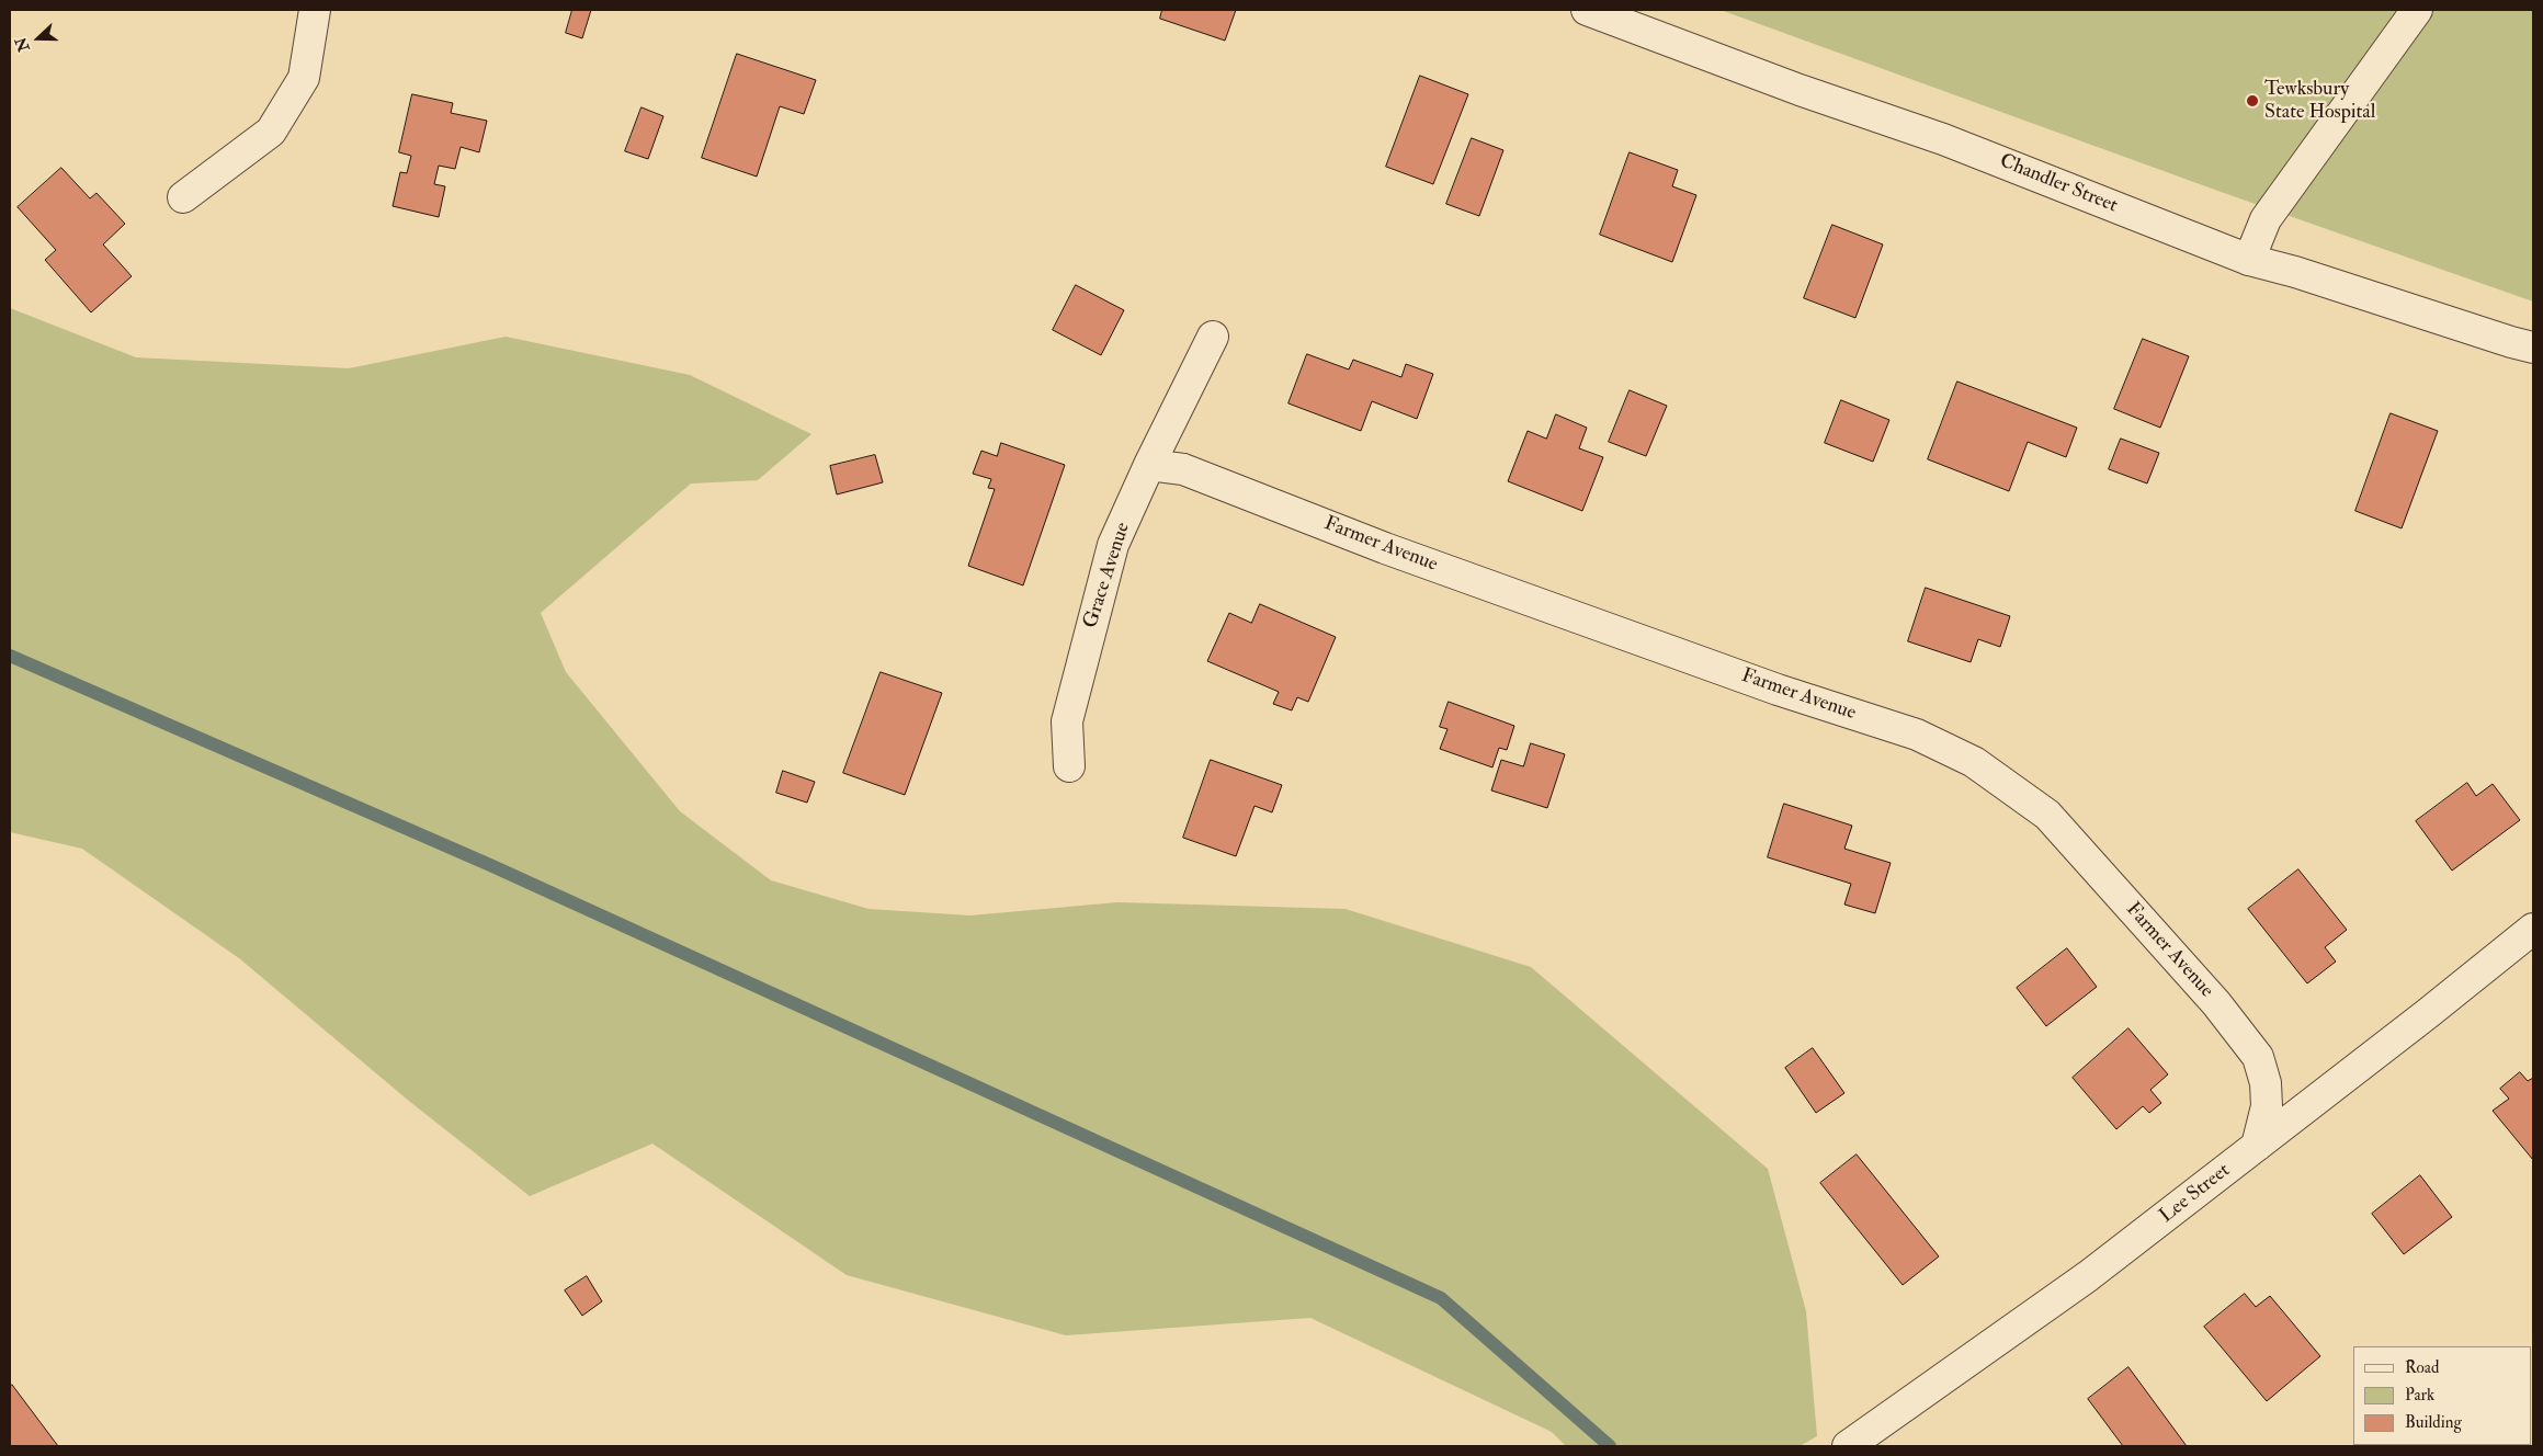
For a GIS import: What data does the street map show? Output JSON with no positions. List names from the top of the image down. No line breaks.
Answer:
{"streets":{"street":["Chandler Street","Farmer Avenue","Grace Avenue","Lee Street"]},"crossings":[["Farmer Avenue","Grace Avenue"],["Farmer Avenue","Lee Street"]],"places":["Tewksbury State Hospital"],"legend":["Road","Park","Building"],"north":"left"}
